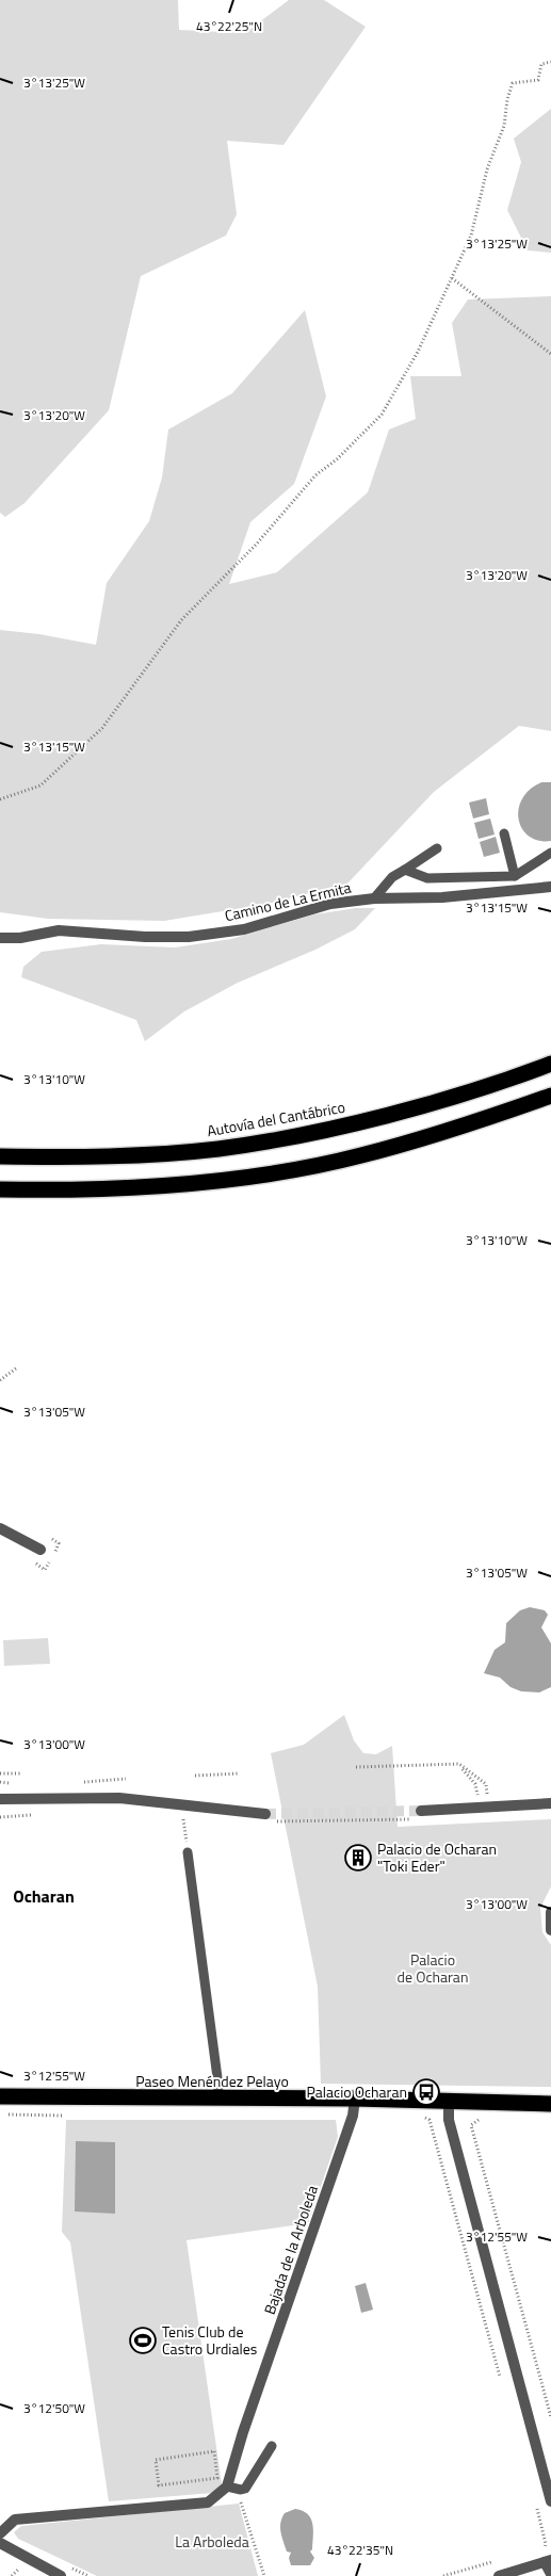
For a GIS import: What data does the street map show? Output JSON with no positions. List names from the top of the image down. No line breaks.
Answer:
{"streets":{"highway":["Autovía del Cantábrico","Paseo Menéndez Pelayo"],"street":["Camino de La Ermita","Bajada de la Arboleda"]},"crossings":[["Paseo Menéndez Pelayo","Bajada de la Arboleda"]],"districts":["Ocharan"],"parks":["Palacio de Ocharan","La Arboleda"],"places":{"building":["Palacio de Ocharan \"Toki Eder\""],"bus stop":["Palacio Ocharan"],"sports":["Tenis Club de Castro Urdiales"]},"coordinates":["43°22'25\"N","3°13'25\"W","3°13'20\"W","3°13'15\"W","3°13'10\"W","3°13'05\"W","3°13'00\"W","3°12'55\"W","3°12'50\"W","43°22'35\"N"]}
